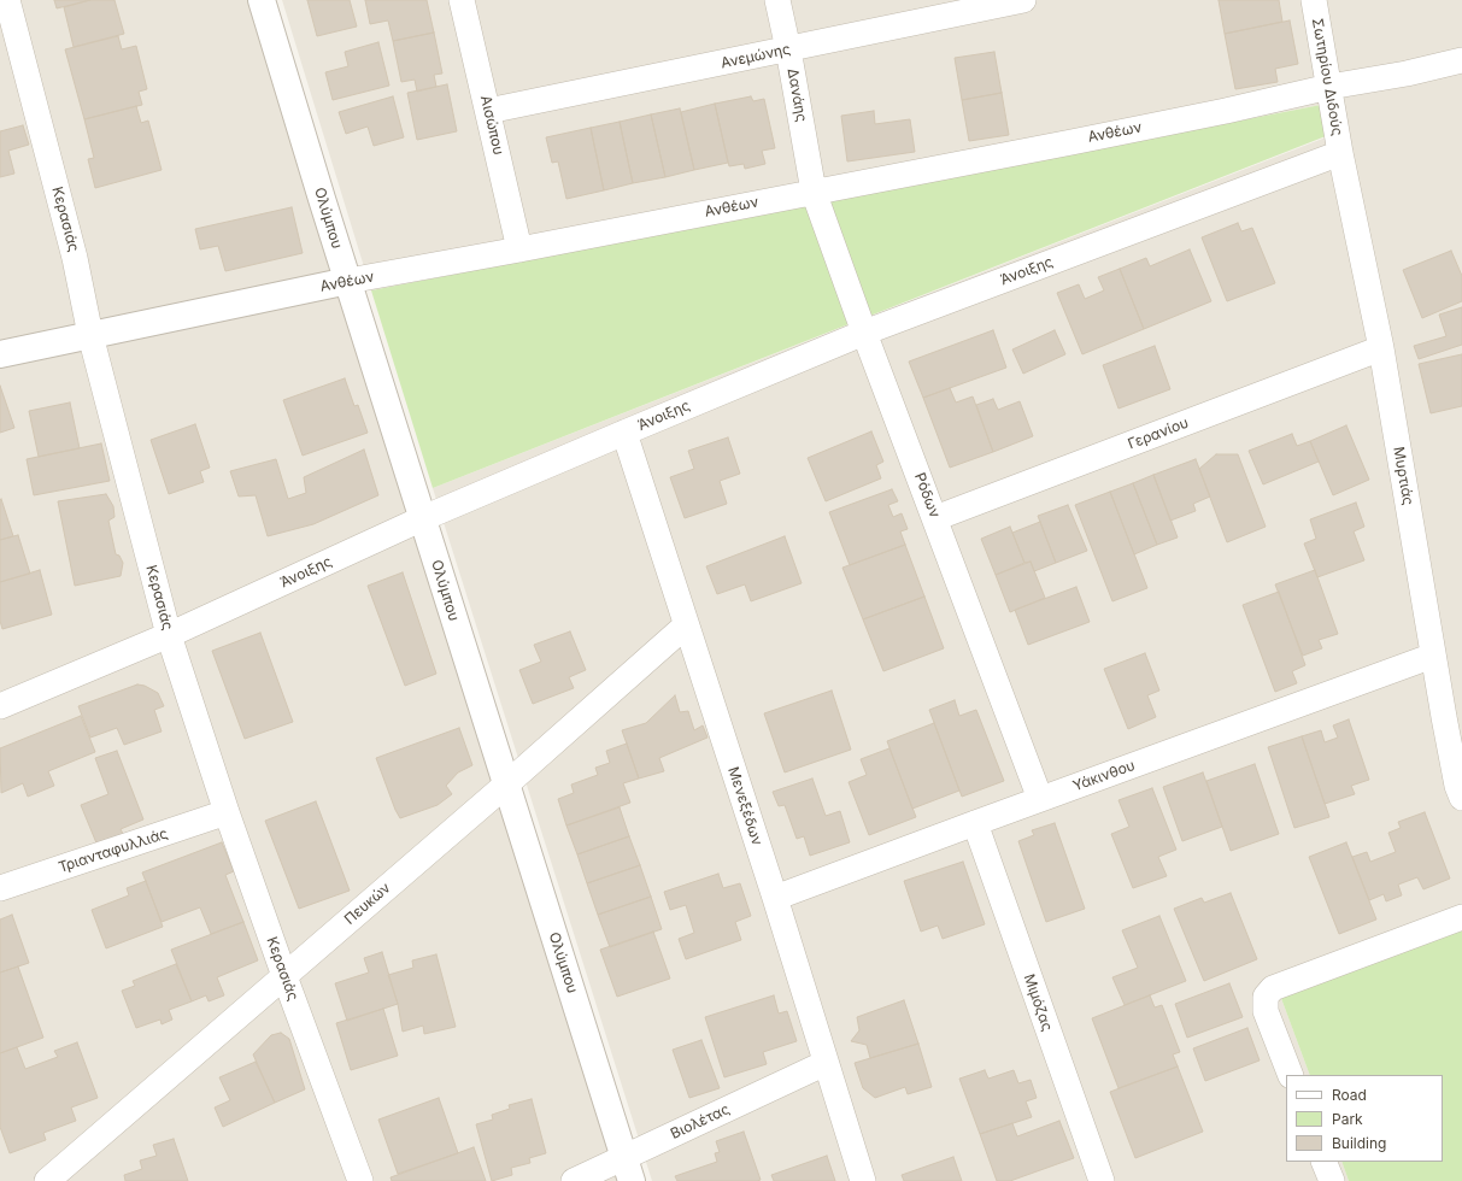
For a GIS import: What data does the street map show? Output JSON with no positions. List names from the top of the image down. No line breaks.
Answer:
{"streets":{"street":["Ανεμώνης","Σωτηρίου Διδούς","Δανάης","Αισώπου","Ανθέων","Ολύμπου","Κερασιάς","Άνοιξης","Γερανίου","Μυρτιάς","Ρόδων","Υάκινθου","Μενεξέδων","Τριανταφυλλιάς","Πευκών","Μιμόζας","Βιολέτας"]},"crossings":[["Ανεμώνης","Δανάης"],["Ανεμώνης","Αισώπου"],["Σωτηρίου Διδούς","Ανθέων"],["Σωτηρίου Διδούς","Άνοιξης"],["Σωτηρίου Διδούς","Μυρτιάς"],["Δανάης","Ανθέων"],["Δανάης","Ρόδων"],["Αισώπου","Ανθέων"],["Ανθέων","Ολύμπου"],["Ανθέων","Κερασιάς"],["Ανθέων","Ρόδων"],["Ολύμπου","Άνοιξης"],["Ολύμπου","Πευκών"],["Ολύμπου","Βιολέτας"],["Κερασιάς","Άνοιξης"],["Κερασιάς","Τριανταφυλλιάς"],["Κερασιάς","Πευκών"],["Άνοιξης","Μυρτιάς"],["Άνοιξης","Ρόδων"],["Άνοιξης","Μενεξέδων"],["Γερανίου","Μυρτιάς"],["Γερανίου","Ρόδων"],["Μυρτιάς","Υάκινθου"],["Ρόδων","Υάκινθου"],["Υάκινθου","Μενεξέδων"],["Υάκινθου","Μιμόζας"],["Μενεξέδων","Πευκών"],["Μενεξέδων","Βιολέτας"]],"legend":["Road","Park","Building"]}
